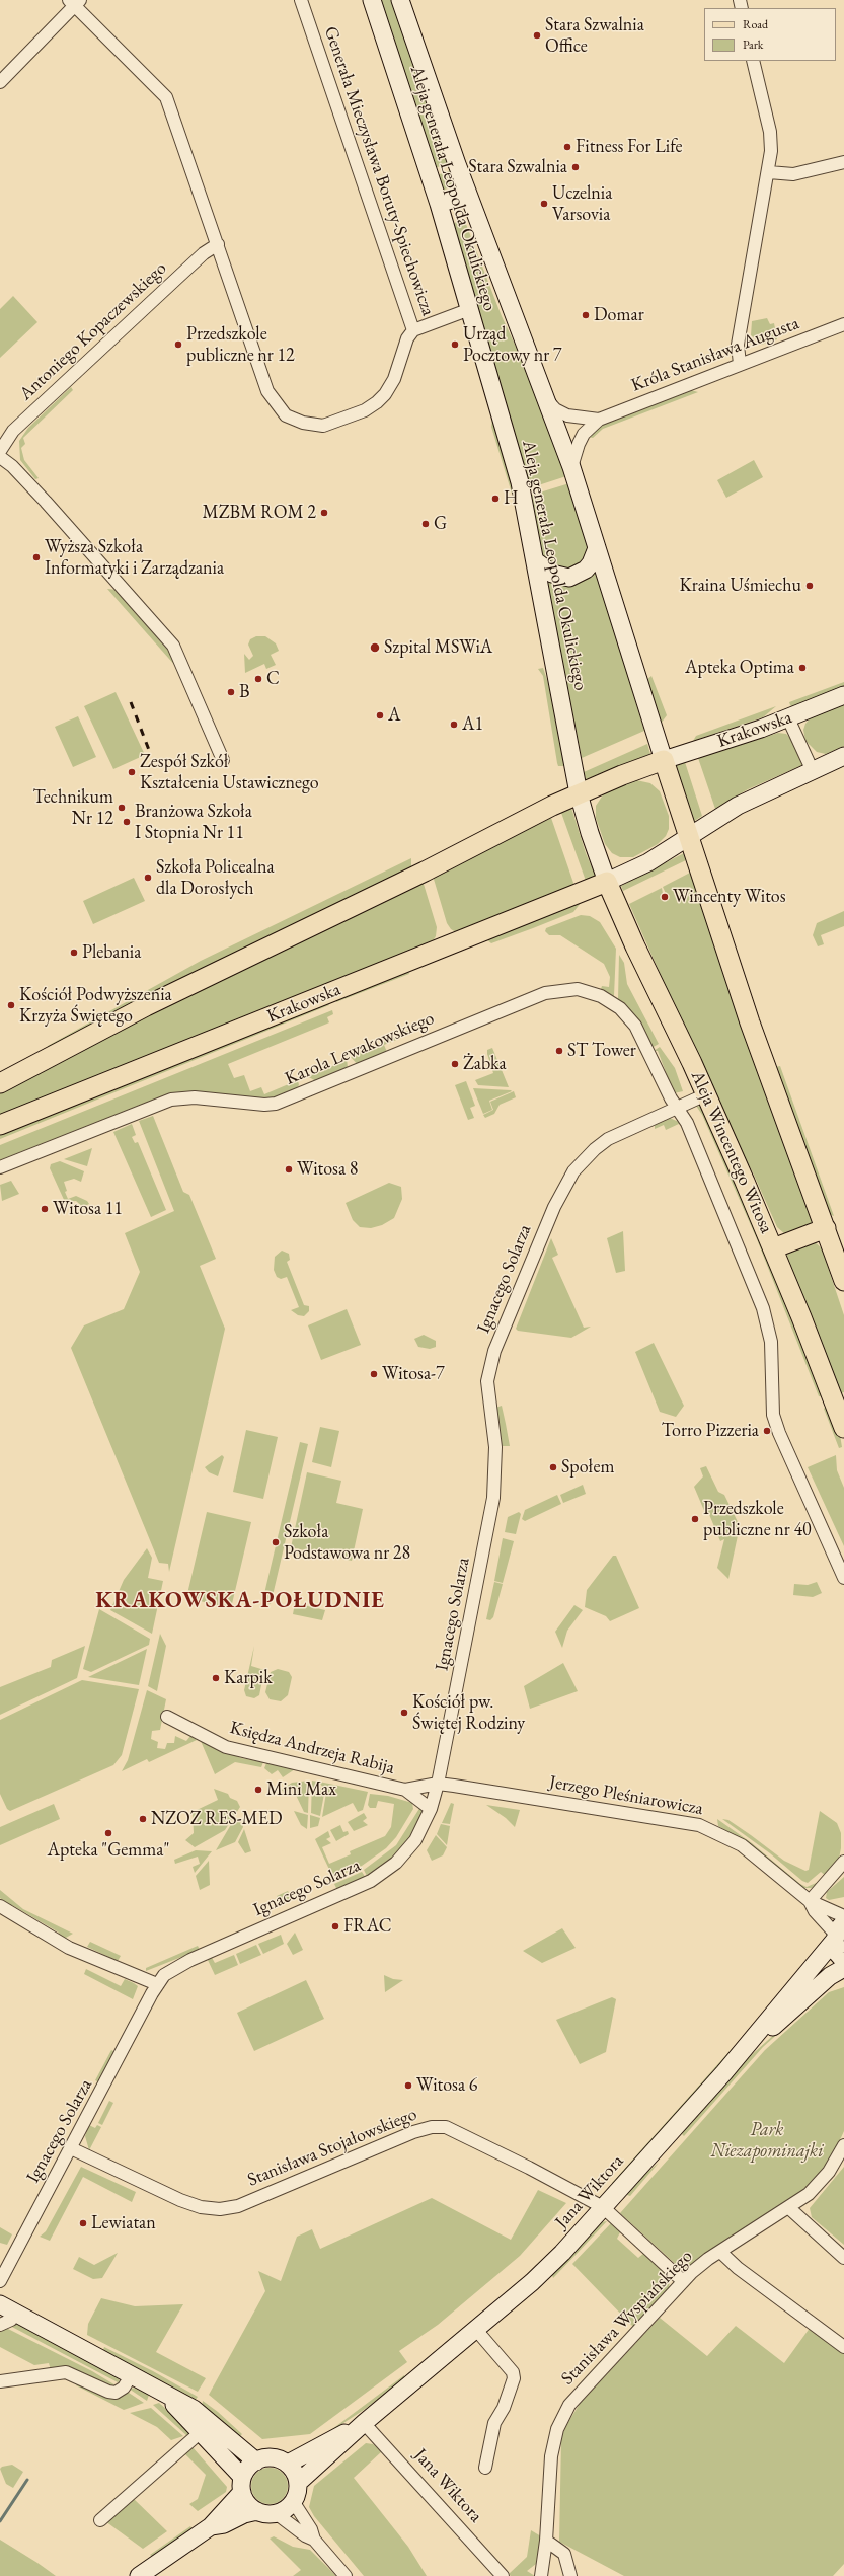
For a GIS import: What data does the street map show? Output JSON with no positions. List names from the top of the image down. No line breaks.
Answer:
{"streets":{"main road":["Aleja generała Leopolda Okulickiego","Krakowska","Aleja Wincentego Witosa","Jana Wiktora"],"street":["Generała Mieczysława Boruty-Spiechowicza","Antoniego Kopaczewskiego","Króla Stanisława Augusta","Karola Lewakowskiego","Ignacego Solarza","Księdza Andrzeja Rabija","Jerzego Pleśniarowicza","Stanisława Stojałowskiego","Stanisława Wyspiańskiego"]},"crossings":[["Generała Mieczysława Boruty-Spiechowicza","Aleja generała Leopolda Okulickiego"],["Generała Mieczysława Boruty-Spiechowicza","Antoniego Kopaczewskiego"],["Aleja generała Leopolda Okulickiego","Króla Stanisława Augusta"],["Aleja generała Leopolda Okulickiego","Krakowska"],["Aleja generała Leopolda Okulickiego","Aleja Wincentego Witosa"],["Krakowska","Aleja Wincentego Witosa"],["Karola Lewakowskiego","Ignacego Solarza"],["Aleja Wincentego Witosa","Ignacego Solarza"],["Ignacego Solarza","Księdza Andrzeja Rabija"],["Ignacego Solarza","Jerzego Pleśniarowicza"],["Ignacego Solarza","Stanisława Stojałowskiego"],["Księdza Andrzeja Rabija","Jerzego Pleśniarowicza"],["Jerzego Pleśniarowicza","Jana Wiktora"],["Stanisława Stojałowskiego","Jana Wiktora"],["Stanisława Stojałowskiego","Stanisława Wyspiańskiego"]],"districts":["KRAKOWSKA-POŁUDNIE"],"parks":["Park Niezapominajki"],"places":["Stara Szwalnia Office","Fitness For Life","Stara Szwalnia","Uczelnia Varsovia","Domar","Przedszkole publiczne nr 12","Urząd Pocztowy nr 7","H","MZBM ROM 2","G","Wyższa Szkoła Informatyki i Zarządzania","Kraina Uśmiechu","Szpital MSWiA","Apteka Optima","C","B","A","A1","Zespół Szkół Kształcenia Ustawicznego","Technikum Nr 12","Branżowa Szkoła I Stopnia Nr 11","Szkoła Policealna dla Dorosłych","Wincenty Witos","Plebania","Kościół Podwyższenia Krzyża Świętego","ST Tower","Żabka","Witosa 8","Witosa 11","Witosa-7","Torro Pizzeria","Społem","Przedszkole publiczne nr 40","Szkoła Podstawowa nr 28","Karpik","Kościół pw. Świętej Rodziny","Mini Max","NZOZ RES-MED","Apteka \"Gemma\"","FRAC","Witosa 6","Lewiatan"],"legend":["Road","Park"]}
